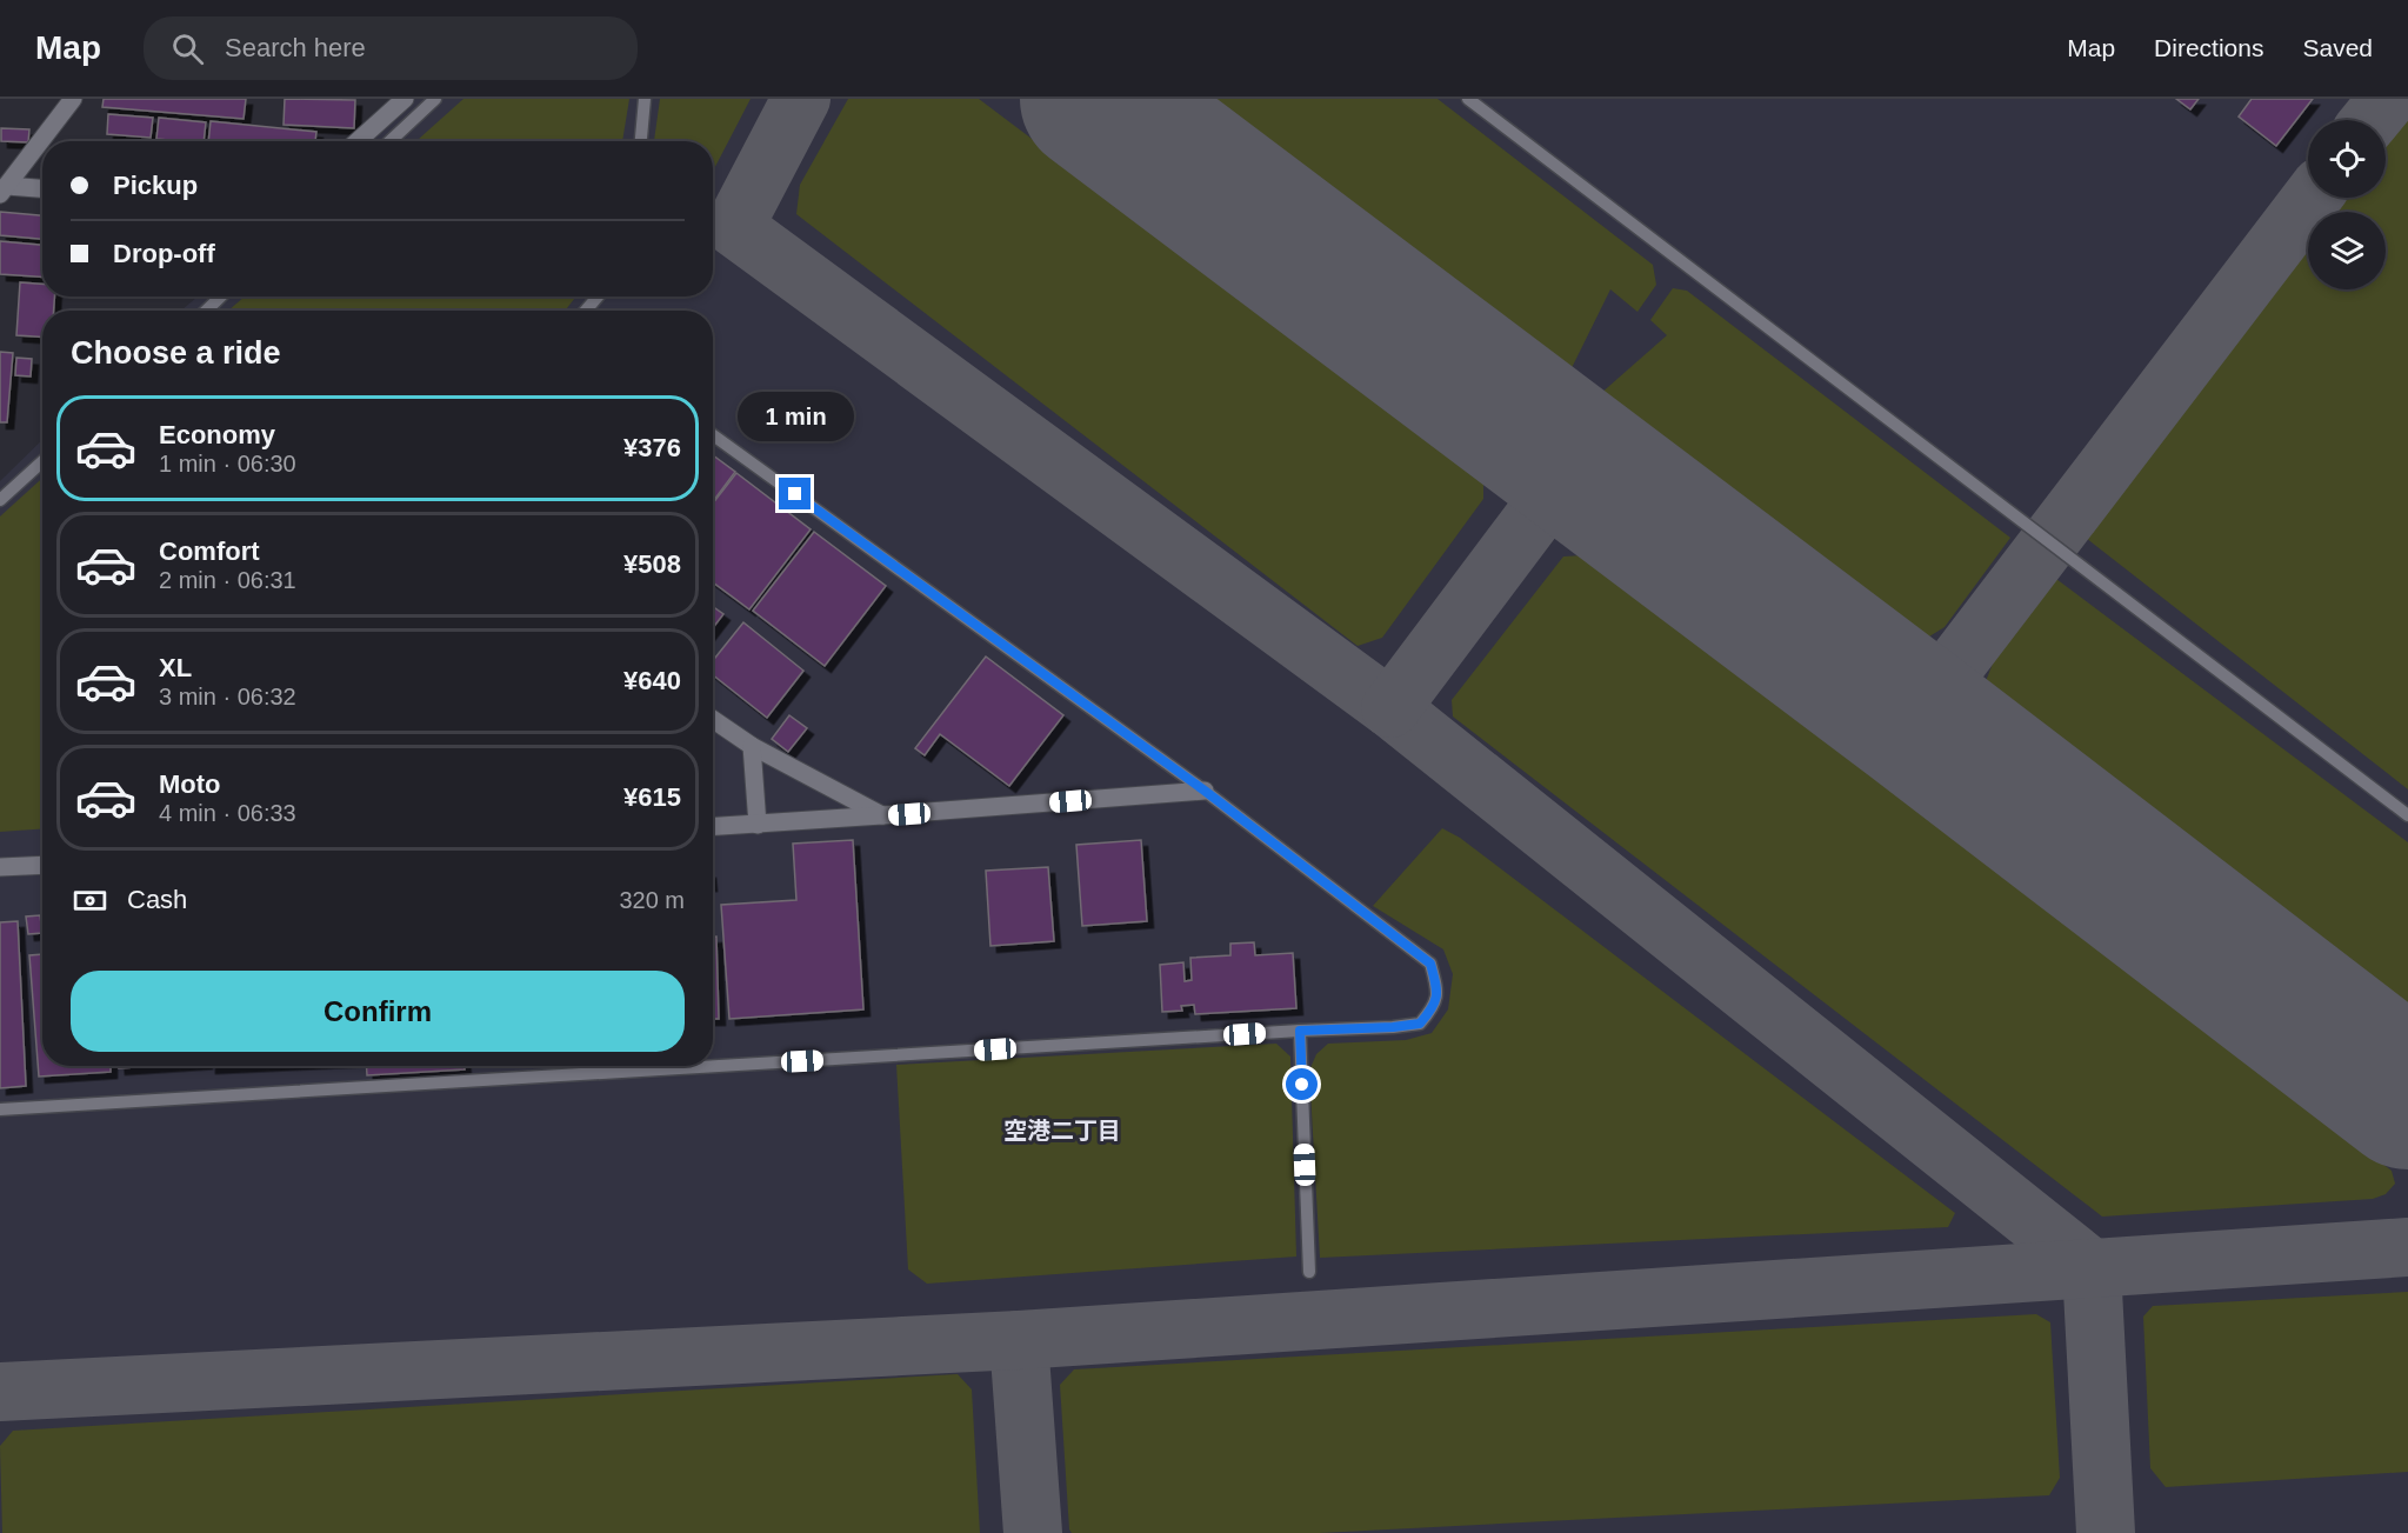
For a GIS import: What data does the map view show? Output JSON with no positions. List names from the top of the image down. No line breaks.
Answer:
{"districts":["空港二丁目"],"page":{"header":"Map","search":"Search here","nav":["Map","Directions","Saved"],"banner":["Pickup","Drop-off"],"heading":"Choose a ride","bubble":"1 min","list":[{"name":"Economy","note":"1 min · 06:30","value":"¥376"},{"name":"Comfort","note":"2 min · 06:31","value":"¥508"},{"name":"XL","note":"3 min · 06:32","value":"¥640"},{"name":"Moto","note":"4 min · 06:33","value":"¥615"}],"pay":["Cash","320 m"],"buttons":"Confirm"}}
